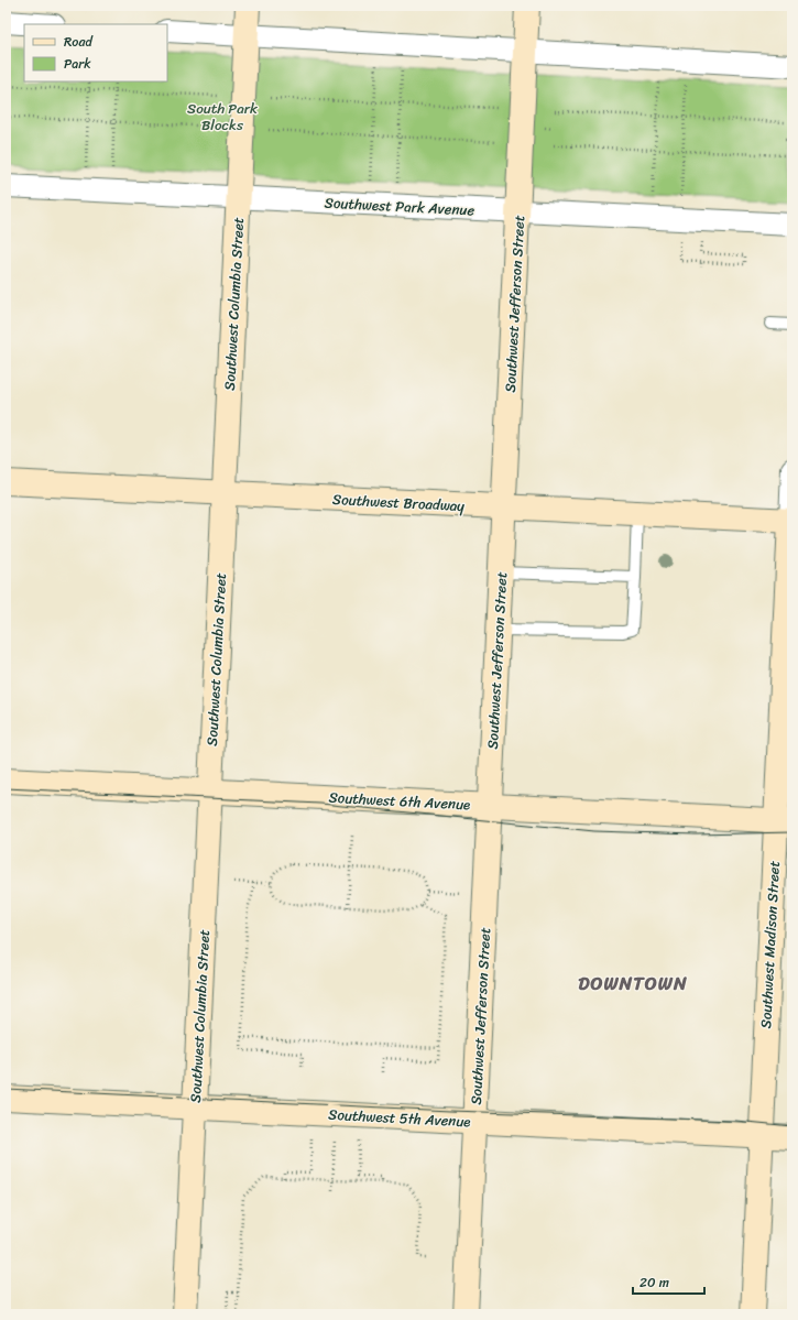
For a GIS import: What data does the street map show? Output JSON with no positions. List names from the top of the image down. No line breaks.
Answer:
{"streets":{"main road":["Southwest Columbia Street","Southwest Jefferson Street","Southwest Broadway","Southwest 6th Avenue","Southwest Madison Street","Southwest 5th Avenue"],"street":["Southwest Park Avenue"]},"crossings":[["Southwest Park Avenue","Southwest Columbia Street"],["Southwest Park Avenue","Southwest Jefferson Street"],["Southwest Columbia Street","Southwest Broadway"],["Southwest Columbia Street","Southwest 6th Avenue"],["Southwest Columbia Street","Southwest 5th Avenue"],["Southwest Jefferson Street","Southwest Broadway"],["Southwest Jefferson Street","Southwest 6th Avenue"],["Southwest Jefferson Street","Southwest 5th Avenue"],["Southwest Broadway","Southwest Madison Street"],["Southwest 6th Avenue","Southwest Madison Street"],["Southwest Madison Street","Southwest 5th Avenue"]],"districts":["DOWNTOWN"],"parks":["South Park Blocks"],"legend":["Road","Park"],"scale_bar":"20 m"}
